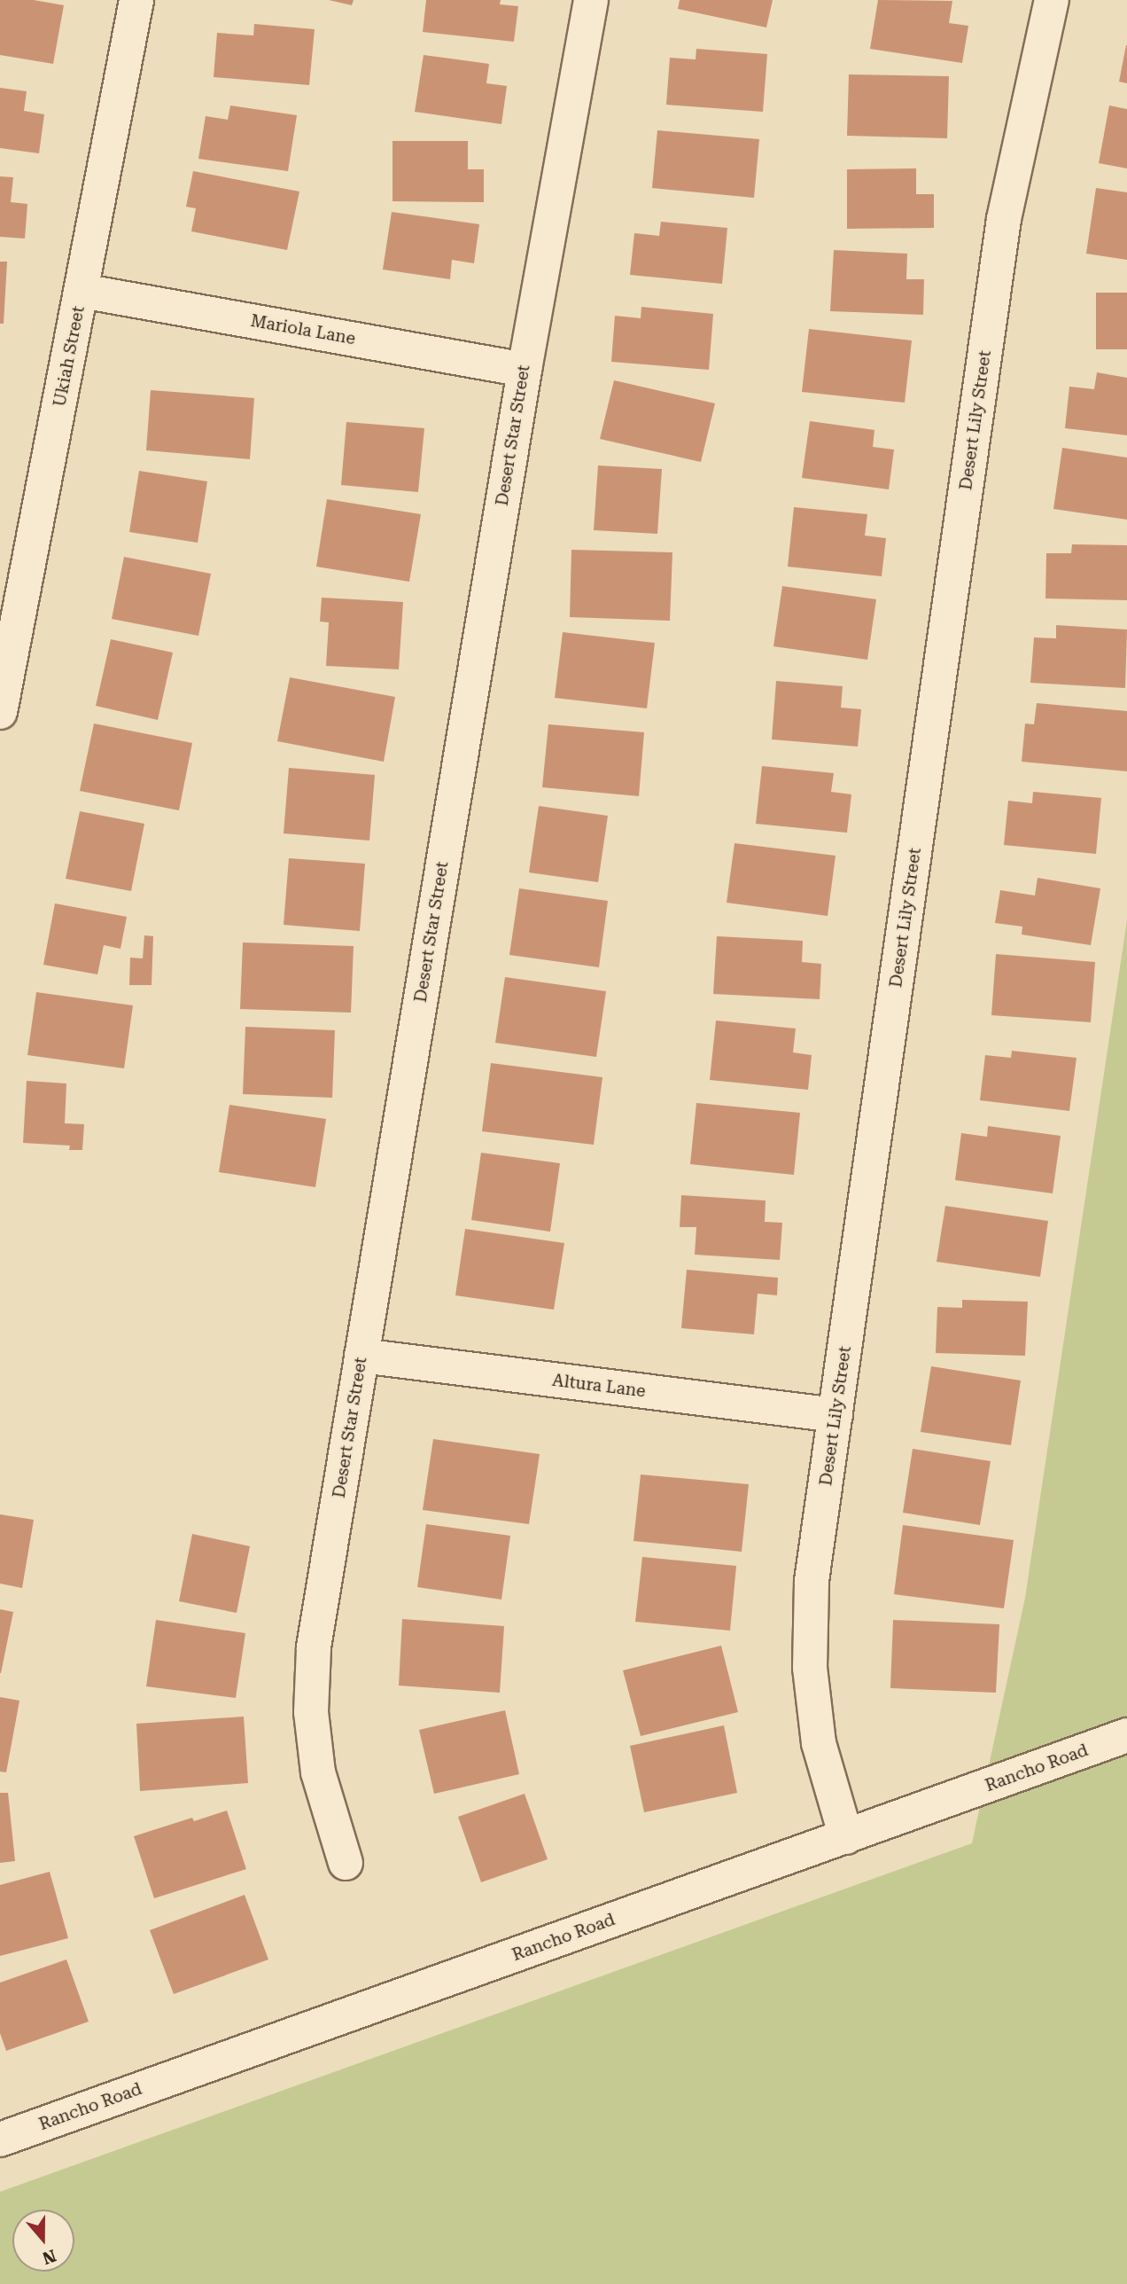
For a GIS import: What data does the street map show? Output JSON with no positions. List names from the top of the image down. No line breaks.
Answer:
{"streets":{"street":["Mariola Lane","Ukiah Street","Desert Lily Street","Desert Star Street","Altura Lane","Rancho Road"]},"crossings":[["Mariola Lane","Ukiah Street"],["Mariola Lane","Desert Star Street"],["Desert Lily Street","Altura Lane"],["Desert Lily Street","Rancho Road"],["Desert Star Street","Altura Lane"]],"north":"bottom"}
